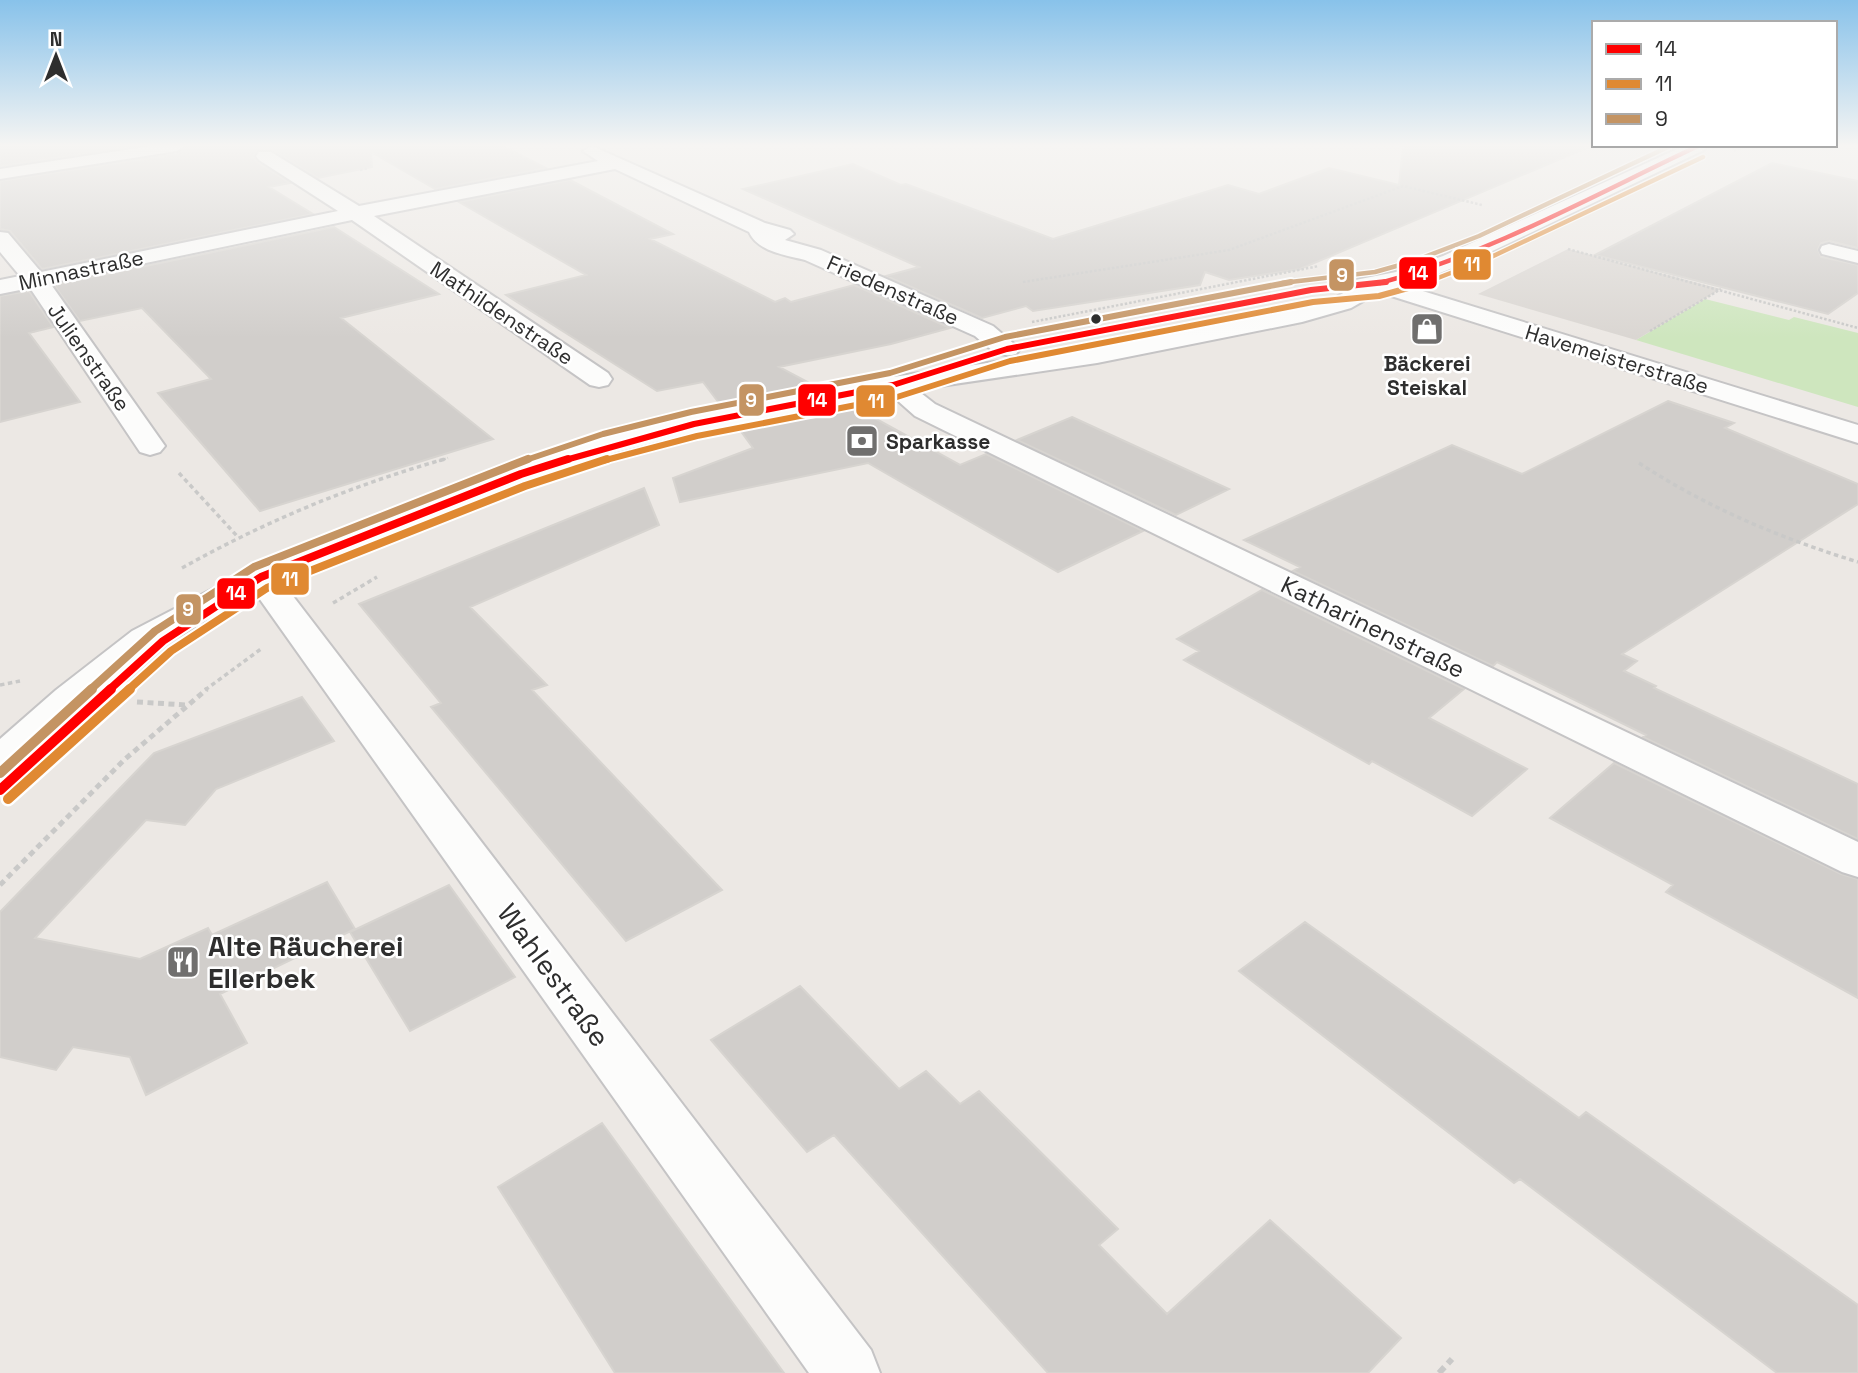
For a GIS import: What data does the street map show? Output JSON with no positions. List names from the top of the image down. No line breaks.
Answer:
{"streets":{"street":["Minnastraße","Friedenstraße","Mathildenstraße","Julienstraße","Havemeisterstraße","Katharinenstraße","Wahlestraße"]},"crossings":[["Minnastraße","Mathildenstraße"],["Minnastraße","Julienstraße"]],"places":{"shop":["Bäckerei Steiskal"],"bank":["Sparkasse"],"restaurant":["Alte Räucherei Ellerbek"]},"lines":["transit line 14","transit line 11","transit line 9"],"legend":["14","11","9"],"north":"top"}
